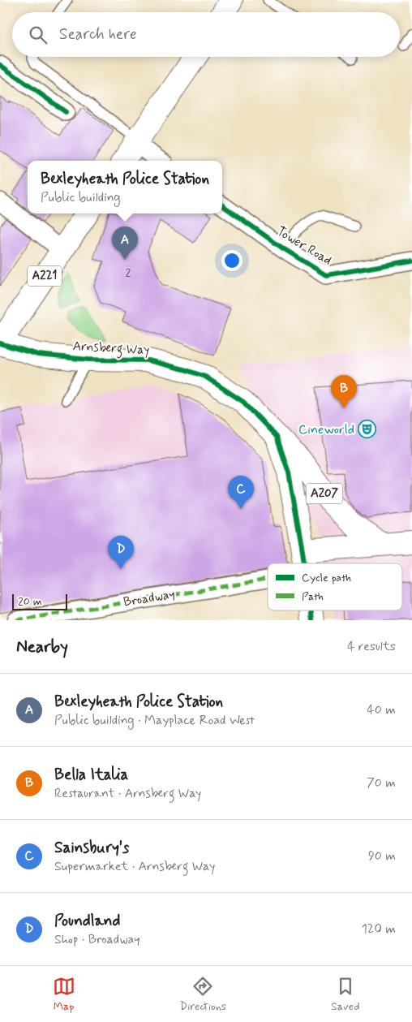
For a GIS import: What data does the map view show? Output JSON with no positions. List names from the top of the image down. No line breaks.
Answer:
{"streets":{"main road":["A221","Arnsberg Way","A207"],"street":["Tower Road","Broadway"]},"crossings":[["A221","Arnsberg Way"]],"places":{"theatre":["Cineworld"]},"house_numbers":["2"],"legend":["Cycle path","Path"],"scale_bar":"20 m","page":{"search":"Search here","popup":["Bexleyheath Police Station","Public building"],"pins":["A","B","C","D"],"scale":"20 m","heading":["Nearby","4 results"],"list":[{"mark":"A","name":"Bexleyheath Police Station","note":"Public building · Mayplace Road West","value":"40 m"},{"mark":"B","name":"Bella Italia","note":"Restaurant · Arnsberg Way","value":"70 m"},{"mark":"C","name":"Sainsbury's","note":"Supermarket · Arnsberg Way","value":"90 m"},{"mark":"D","name":"Poundland","note":"Shop · Broadway","value":"120 m"}],"nav":["Map","Directions","Saved"]}}
